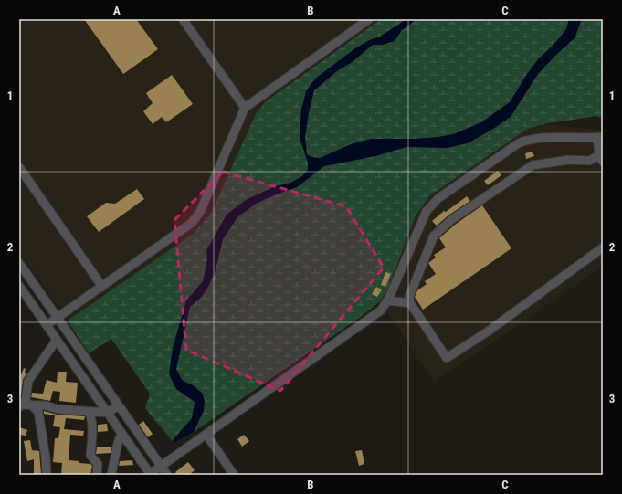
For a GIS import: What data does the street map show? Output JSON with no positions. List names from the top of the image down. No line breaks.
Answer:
{"grid":{"columns":["A","B","C"],"rows":["1","2","3"]}}
